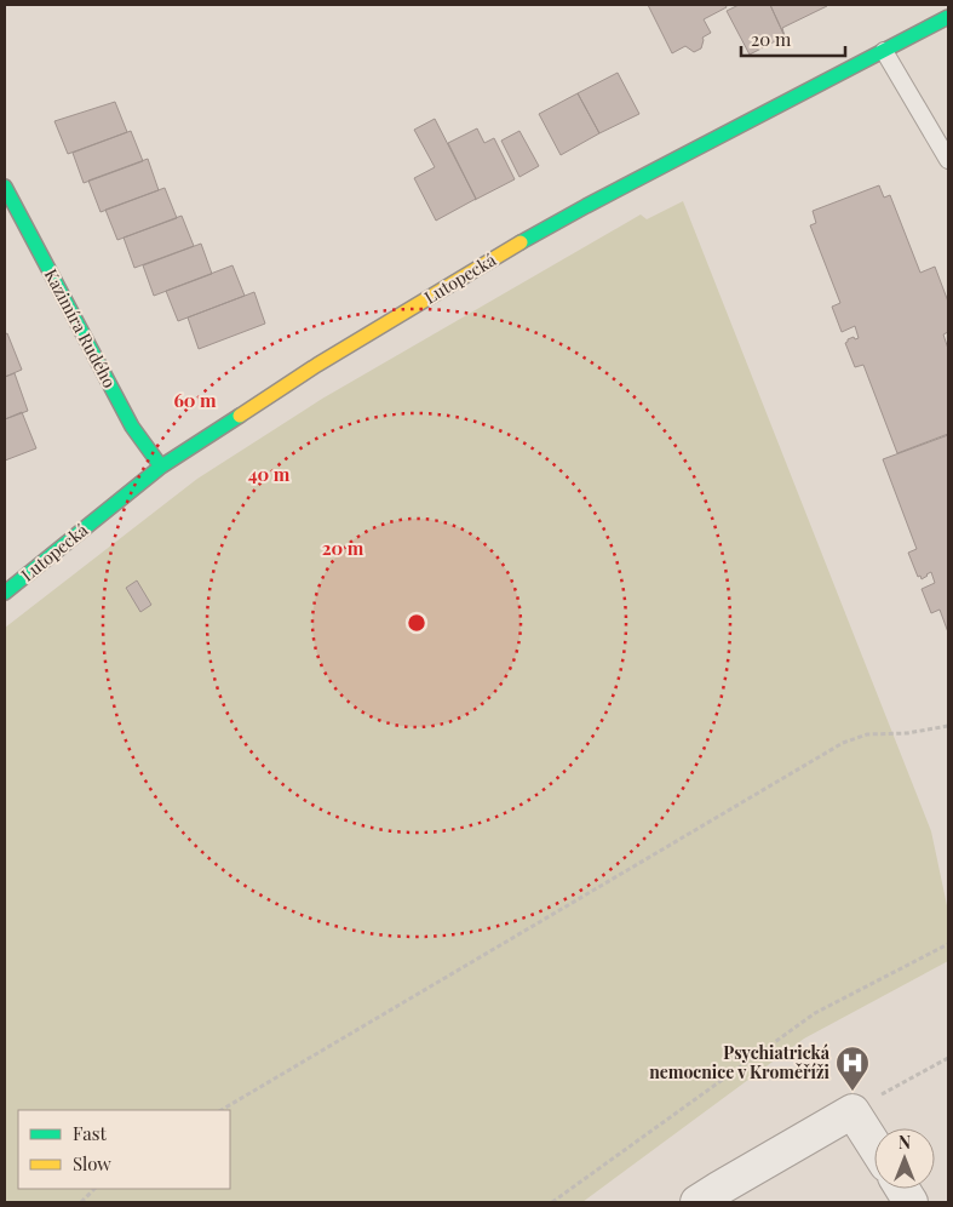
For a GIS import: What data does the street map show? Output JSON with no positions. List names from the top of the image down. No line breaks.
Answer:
{"streets":{"main road":["Lutopecká","Kazimíra Rudého"]},"crossings":[["Lutopecká","Kazimíra Rudého"]],"places":{"hospital":["Psychiatrická nemocnice v Kroměříži"]},"legend":["Fast","Slow"],"scale_bar":"20 m","north":"top","rings":["60 m","40 m","20 m"]}
